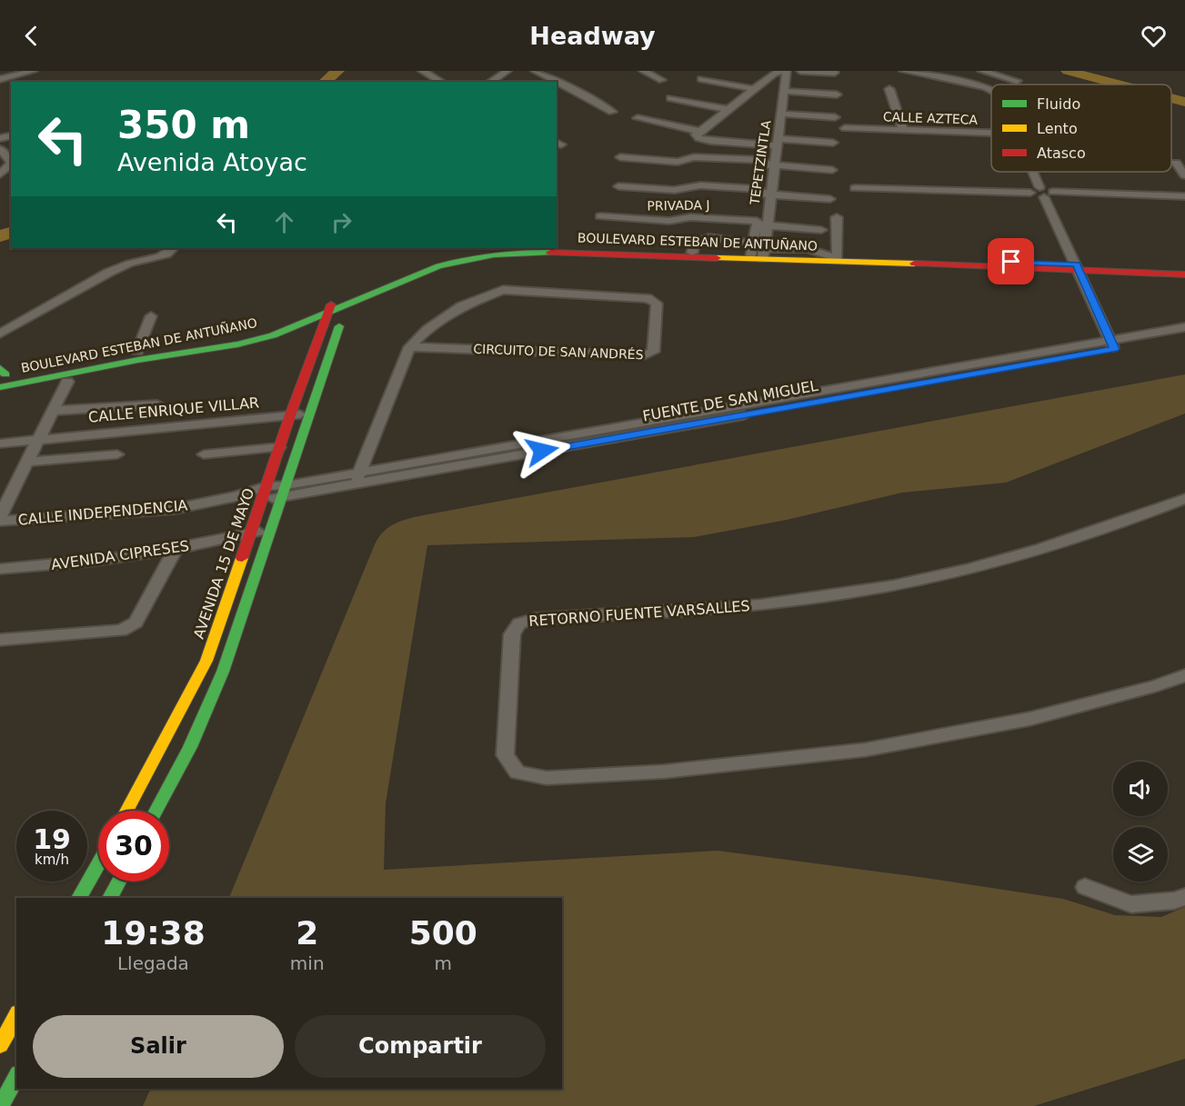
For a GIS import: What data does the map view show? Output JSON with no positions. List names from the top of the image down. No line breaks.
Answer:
{"streets":{"main road":["BOULEVARD ESTEBAN DE ANTUÑANO","AVENIDA 15 DE MAYO"],"street":["CALLE AZTECA","TEPETZINTLA","PRIVADA J","CIRCUITO DE SAN ANDRÉS","FUENTE DE SAN MIGUEL","CALLE ENRIQUE VILLAR","CALLE INDEPENDENCIA","AVENIDA CIPRESES","RETORNO FUENTE VARSALLES"]},"crossings":[["TEPETZINTLA","PRIVADA J"],["TEPETZINTLA","BOULEVARD ESTEBAN DE ANTUÑANO"],["BOULEVARD ESTEBAN DE ANTUÑANO","AVENIDA 15 DE MAYO"],["CIRCUITO DE SAN ANDRÉS","FUENTE DE SAN MIGUEL"],["FUENTE DE SAN MIGUEL","CALLE INDEPENDENCIA"],["CALLE ENRIQUE VILLAR","AVENIDA 15 DE MAYO"],["CALLE INDEPENDENCIA","AVENIDA 15 DE MAYO"],["AVENIDA CIPRESES","AVENIDA 15 DE MAYO"]],"legend":["Fluido","Lento","Atasco"],"page":{"header":"Headway","turn":["350 m","Avenida Atoyac"],"speed":"19 km/h","limit":"30","eta":["19:38","Llegada","2","min","500","m"],"buttons":["Salir","Compartir"]}}
